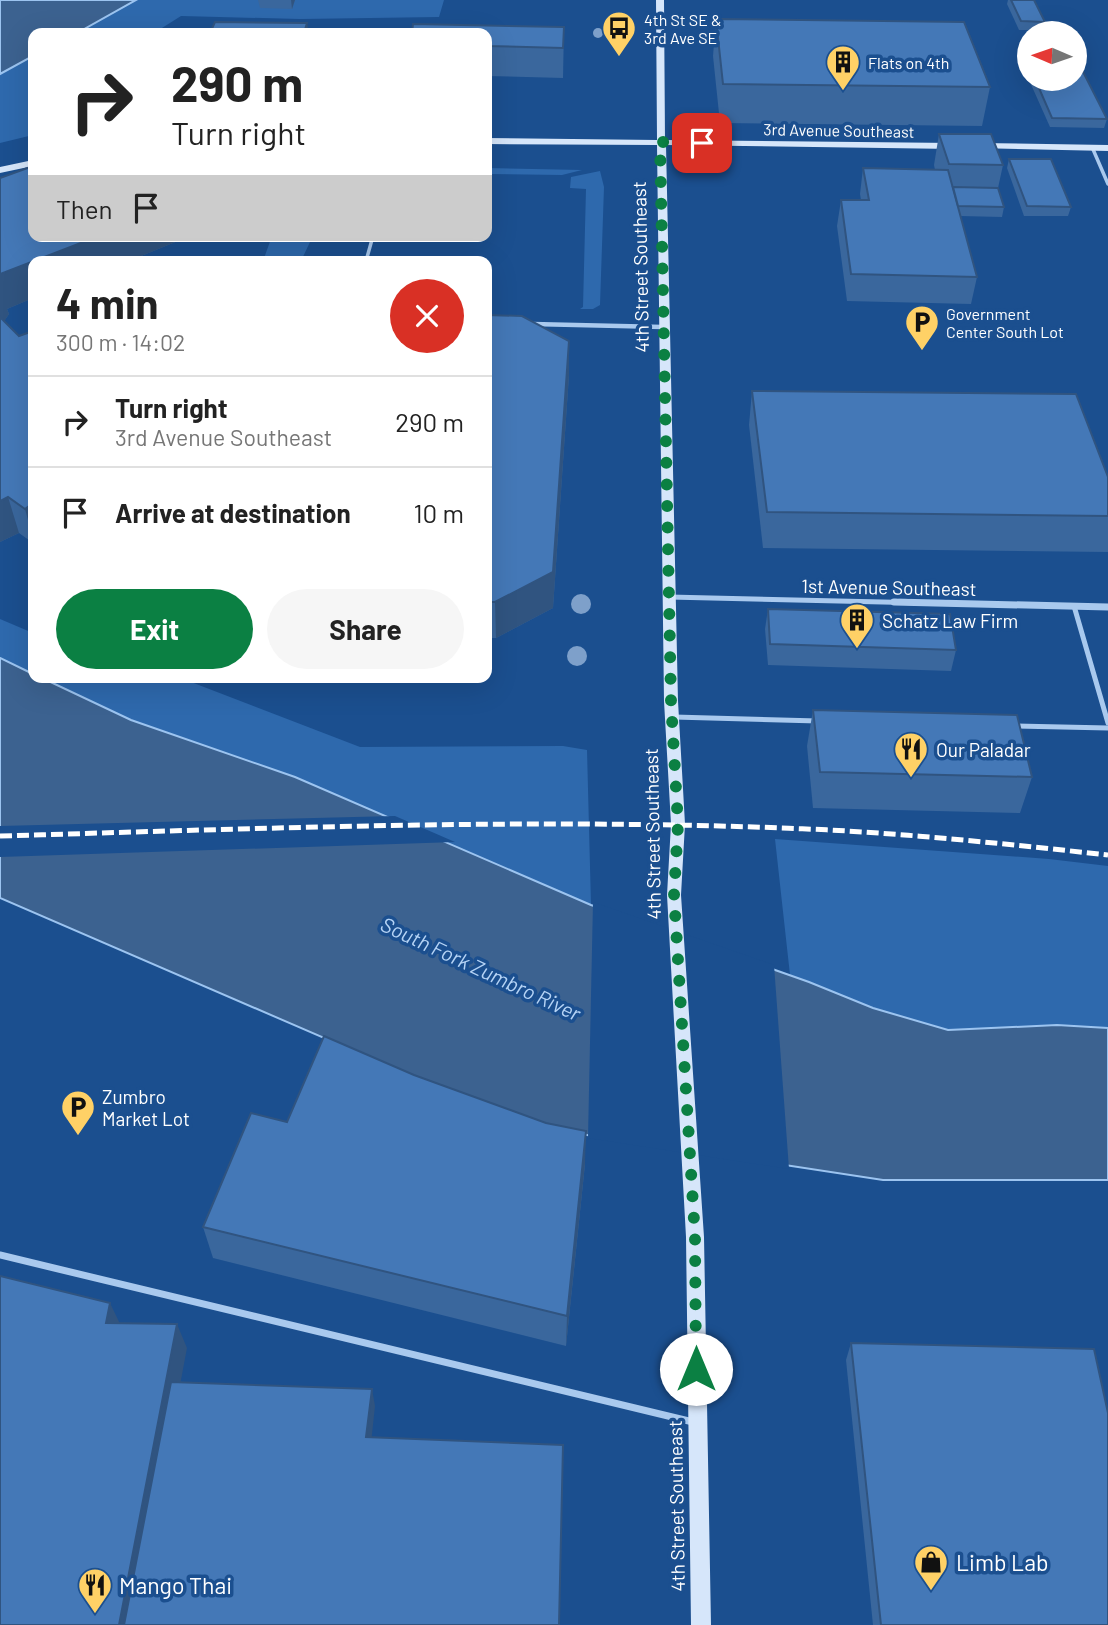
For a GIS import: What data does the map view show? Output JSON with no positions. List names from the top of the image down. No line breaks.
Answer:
{"streets":{"main road":["3rd Avenue Southeast","4th Street Southeast"],"street":["1st Avenue Southeast"]},"crossings":[["3rd Avenue Southeast","4th Street Southeast"],["4th Street Southeast","1st Avenue Southeast"]],"water":["South Fork Zumbro River"],"places":{"bus stop":["4th St SE & 3rd Ave SE"],"building":["Flats on 4th","Schatz Law Firm"],"parking":["Government Center South Lot","Zumbro Market Lot"],"restaurant":["Our Paladar","Mango Thai"],"shop":["Limb Lab"]},"north":"left","page":{"turn":["290 m","Turn right"],"then":"Then","heading":["4 min","300 m · 14:02"],"list":[{"name":"Turn right","note":"3rd Avenue Southeast","value":"290 m"},{"name":"Arrive at destination","value":"10 m"}],"buttons":["Exit","Share"]}}
